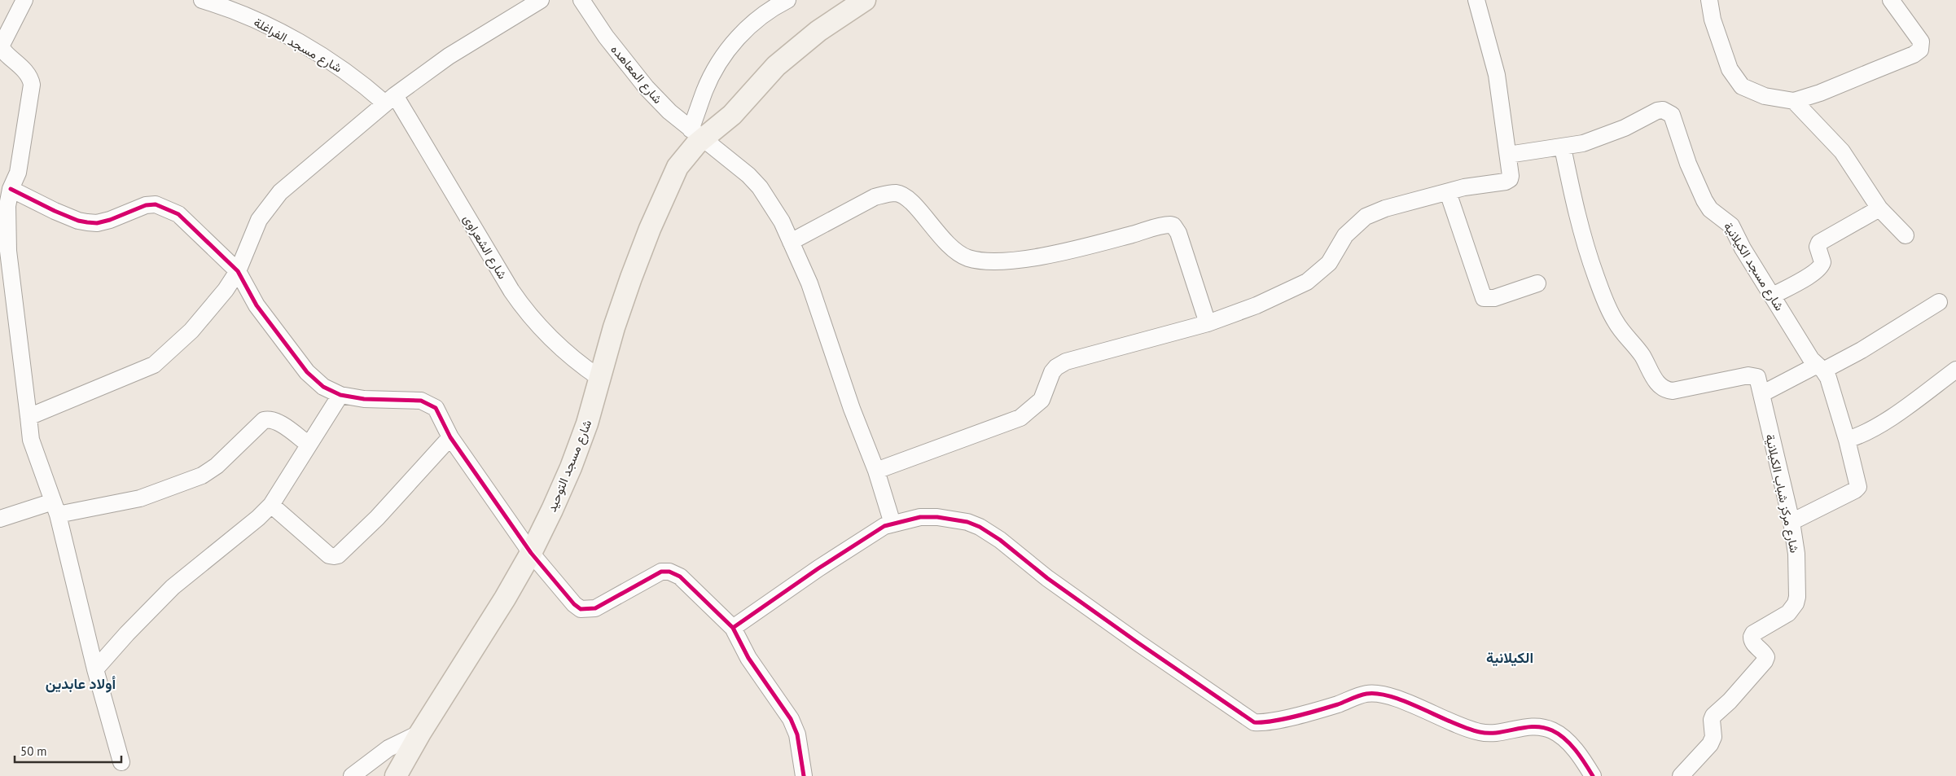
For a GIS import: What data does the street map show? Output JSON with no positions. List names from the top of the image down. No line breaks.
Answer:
{"streets":{"main road":["شارع مسجد التوحيد"],"street":["شارع مسجد الفراغلة","شارع المعاهده","شارع الشعراوى","شارع مسجد الكيلانية","شارع مركز شباب الكيلانية"]},"crossings":[["شارع مسجد الفراغلة","شارع الشعراوى"],["شارع المعاهده","شارع مسجد التوحيد"],["شارع الشعراوى","شارع مسجد التوحيد"],["شارع مسجد الكيلانية","شارع مركز شباب الكيلانية"]],"districts":["الكيلانية","أولاد عابدين"],"scale_bar":"50 m"}
